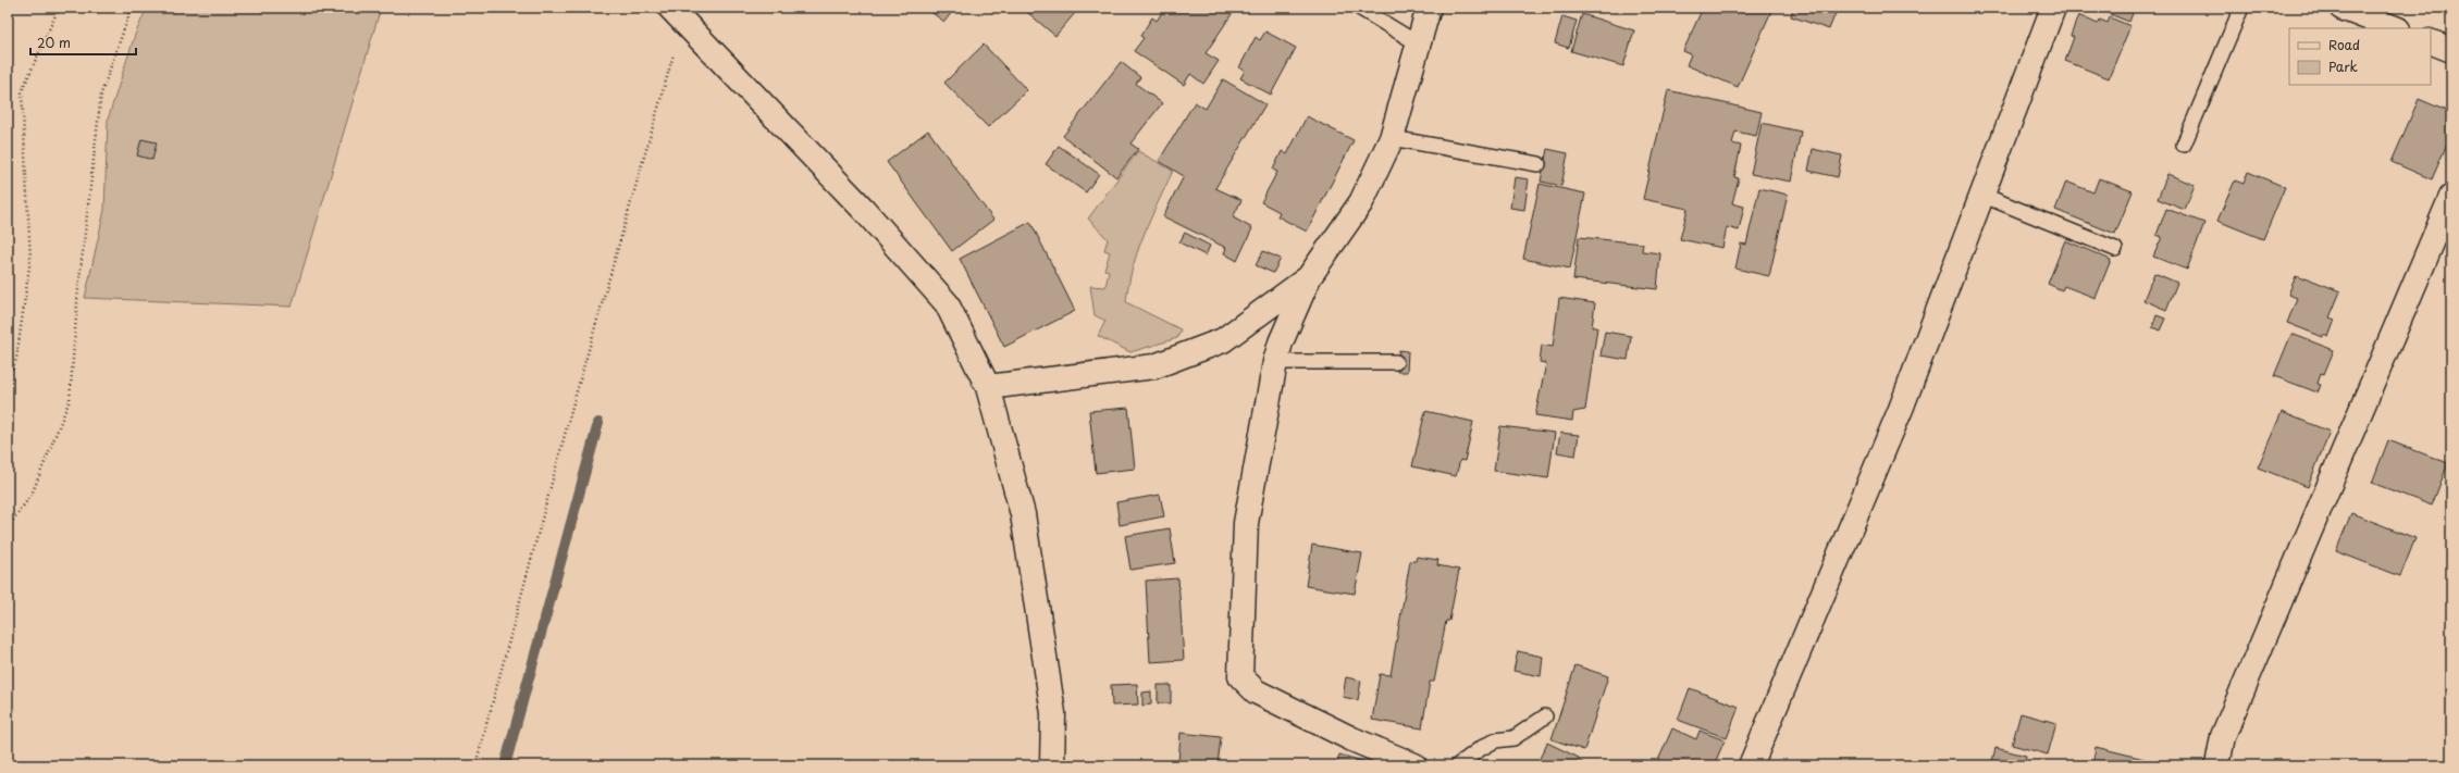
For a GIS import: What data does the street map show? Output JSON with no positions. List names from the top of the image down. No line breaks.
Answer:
{"legend":["Road","Park"],"scale_bar":"20 m"}
